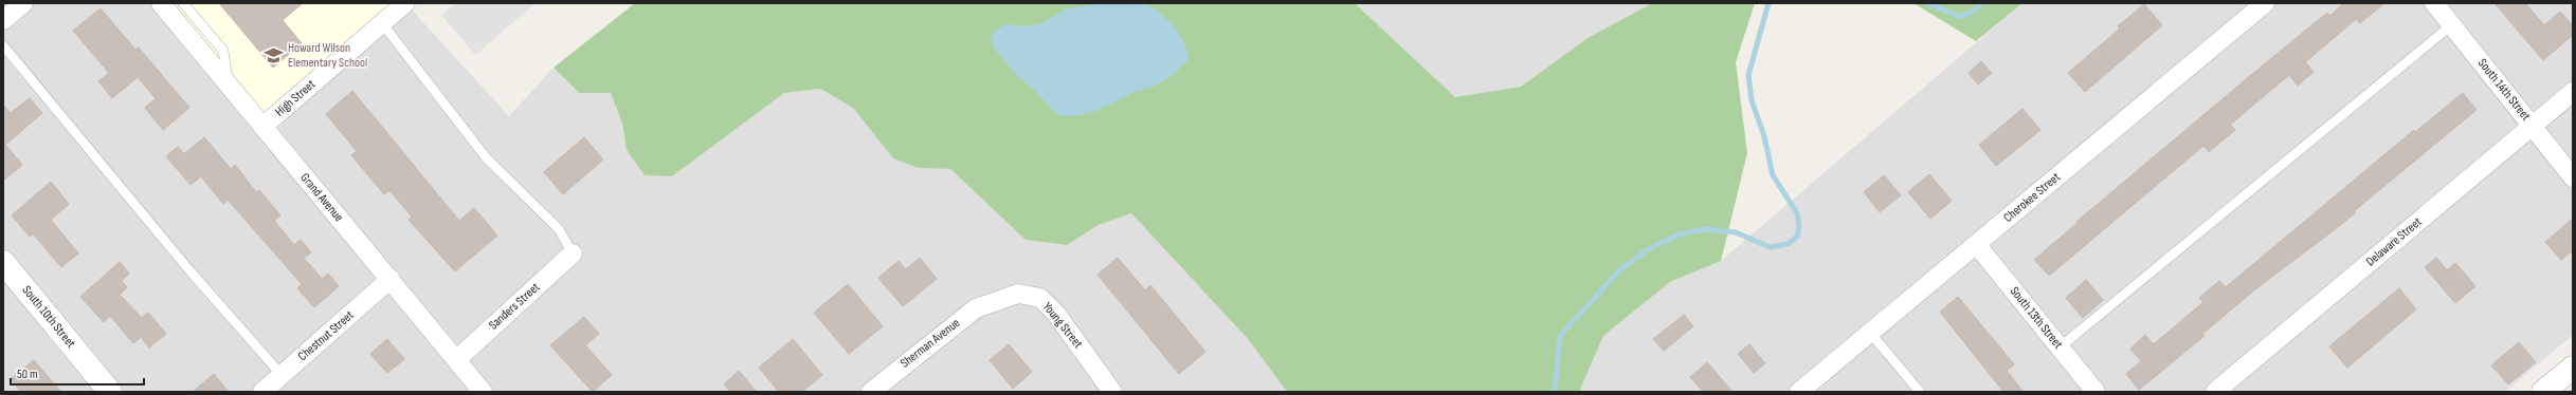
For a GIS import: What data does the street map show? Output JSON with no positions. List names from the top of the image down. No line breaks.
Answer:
{"streets":{"street":["South 14th Street","High Street","Grand Avenue","Cherokee Street","Delaware Street","Sanders Street","South 10th Street","South 13th Street","Young Street","Chestnut Street","Sherman Avenue"]},"crossings":[["South 14th Street","Delaware Street"],["High Street","Grand Avenue"],["Grand Avenue","Sanders Street"],["Grand Avenue","Chestnut Street"],["Cherokee Street","South 13th Street"],["Young Street","Sherman Avenue"]],"places":{"school or university":["Howard Wilson Elementary School"]},"scale_bar":"50 m"}
